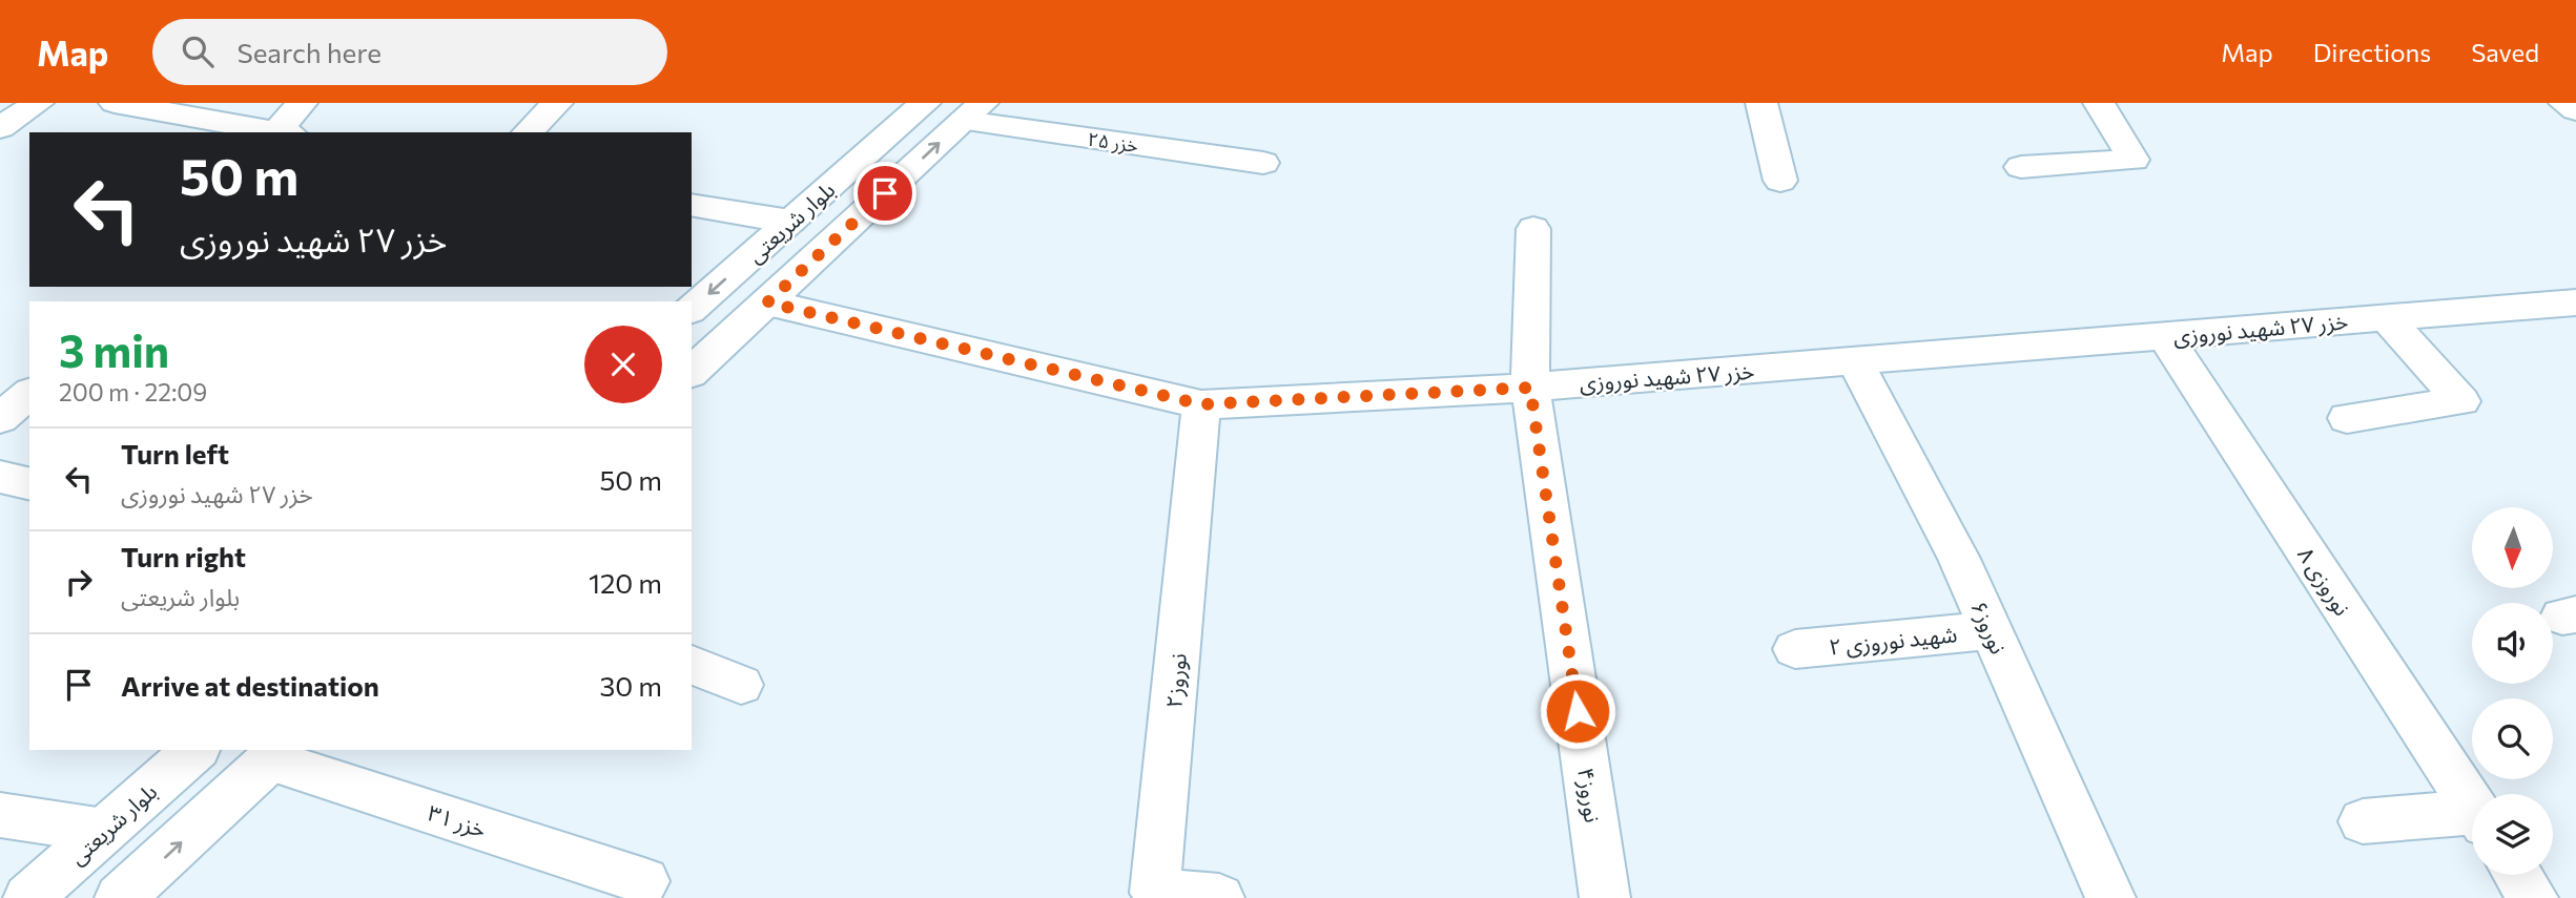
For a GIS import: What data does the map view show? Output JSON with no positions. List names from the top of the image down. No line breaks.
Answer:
{"streets":{"street":["خزر ۲۵","بلوار شریعتی","خزر ۲۷ شهید نوروزی","نوروزی ۸","نوروز۶","شهید نوروزی ۲","نوروز۲","نوروز۴","خزر ۳۱"]},"crossings":[["خزر ۲۵","بلوار شریعتی"],["بلوار شریعتی","خزر ۲۷ شهید نوروزی"],["خزر ۲۷ شهید نوروزی","نوروزی ۸"],["خزر ۲۷ شهید نوروزی","نوروز۶"],["خزر ۲۷ شهید نوروزی","نوروز۲"],["خزر ۲۷ شهید نوروزی","نوروز۴"],["نوروز۶","شهید نوروزی ۲"]],"north":"bottom","page":{"header":"Map","search":"Search here","nav":["Map","Directions","Saved"],"turn":["50 m","خزر ۲۷ شهید نوروزی"],"heading":["3 min","200 m · 22:09"],"list":[{"name":"Turn left","note":"خزر ۲۷ شهید نوروزی","value":"50 m"},{"name":"Turn right","note":"بلوار شریعتی","value":"120 m"},{"name":"Arrive at destination","value":"30 m"}]}}
